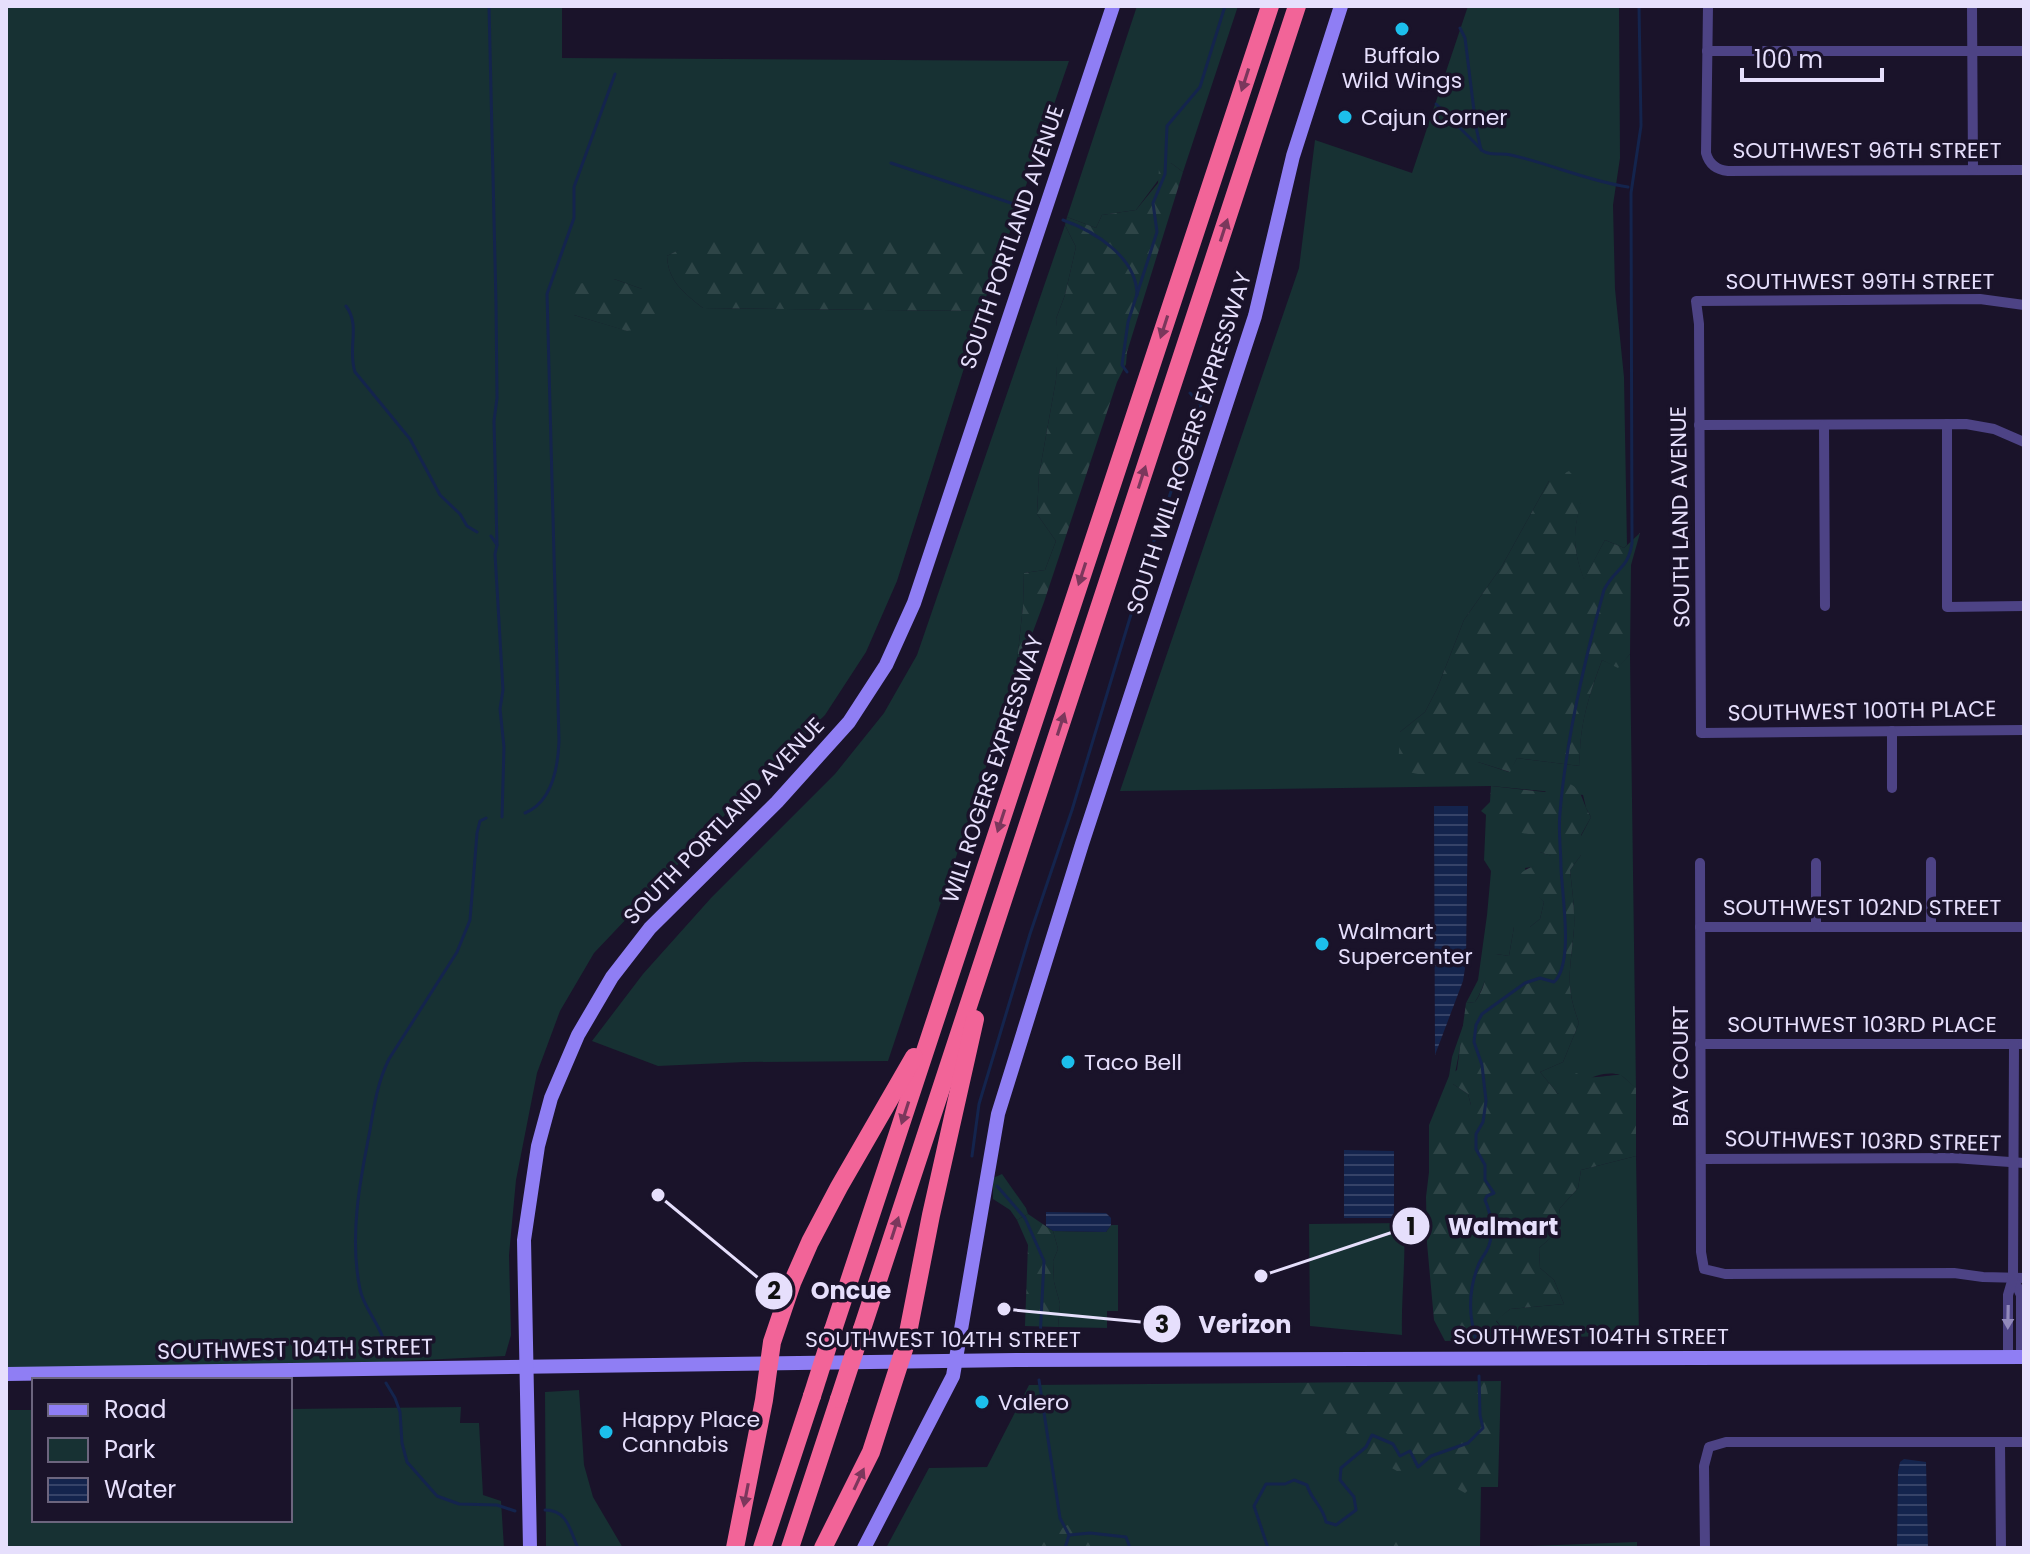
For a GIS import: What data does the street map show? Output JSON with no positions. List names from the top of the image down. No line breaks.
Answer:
{"streets":{"highway":["WILL ROGERS EXPRESSWAY"],"main road":["SOUTH PORTLAND AVENUE","SOUTH WILL ROGERS EXPRESSWAY","SOUTHWEST 104TH STREET"],"street":["SOUTHWEST 96TH STREET","SOUTHWEST 99TH STREET","SOUTH LAND AVENUE","SOUTHWEST 100TH PLACE","SOUTHWEST 102ND STREET","SOUTHWEST 103RD PLACE","BAY COURT","SOUTHWEST 103RD STREET"]},"crossings":[["SOUTH PORTLAND AVENUE","SOUTHWEST 104TH STREET"],["SOUTHWEST 99TH STREET","SOUTH LAND AVENUE"],["SOUTH WILL ROGERS EXPRESSWAY","SOUTHWEST 104TH STREET"],["SOUTH LAND AVENUE","SOUTHWEST 100TH PLACE"],["SOUTHWEST 102ND STREET","BAY COURT"],["SOUTHWEST 103RD PLACE","BAY COURT"],["BAY COURT","SOUTHWEST 103RD STREET"]],"places":["Buffalo Wild Wings","Cajun Corner","Walmart Supercenter","Taco Bell","Oncue","Walmart","Verizon","Valero","Happy Place Cannabis"],"legend":["Road","Park","Water"],"scale_bar":"100 m"}
